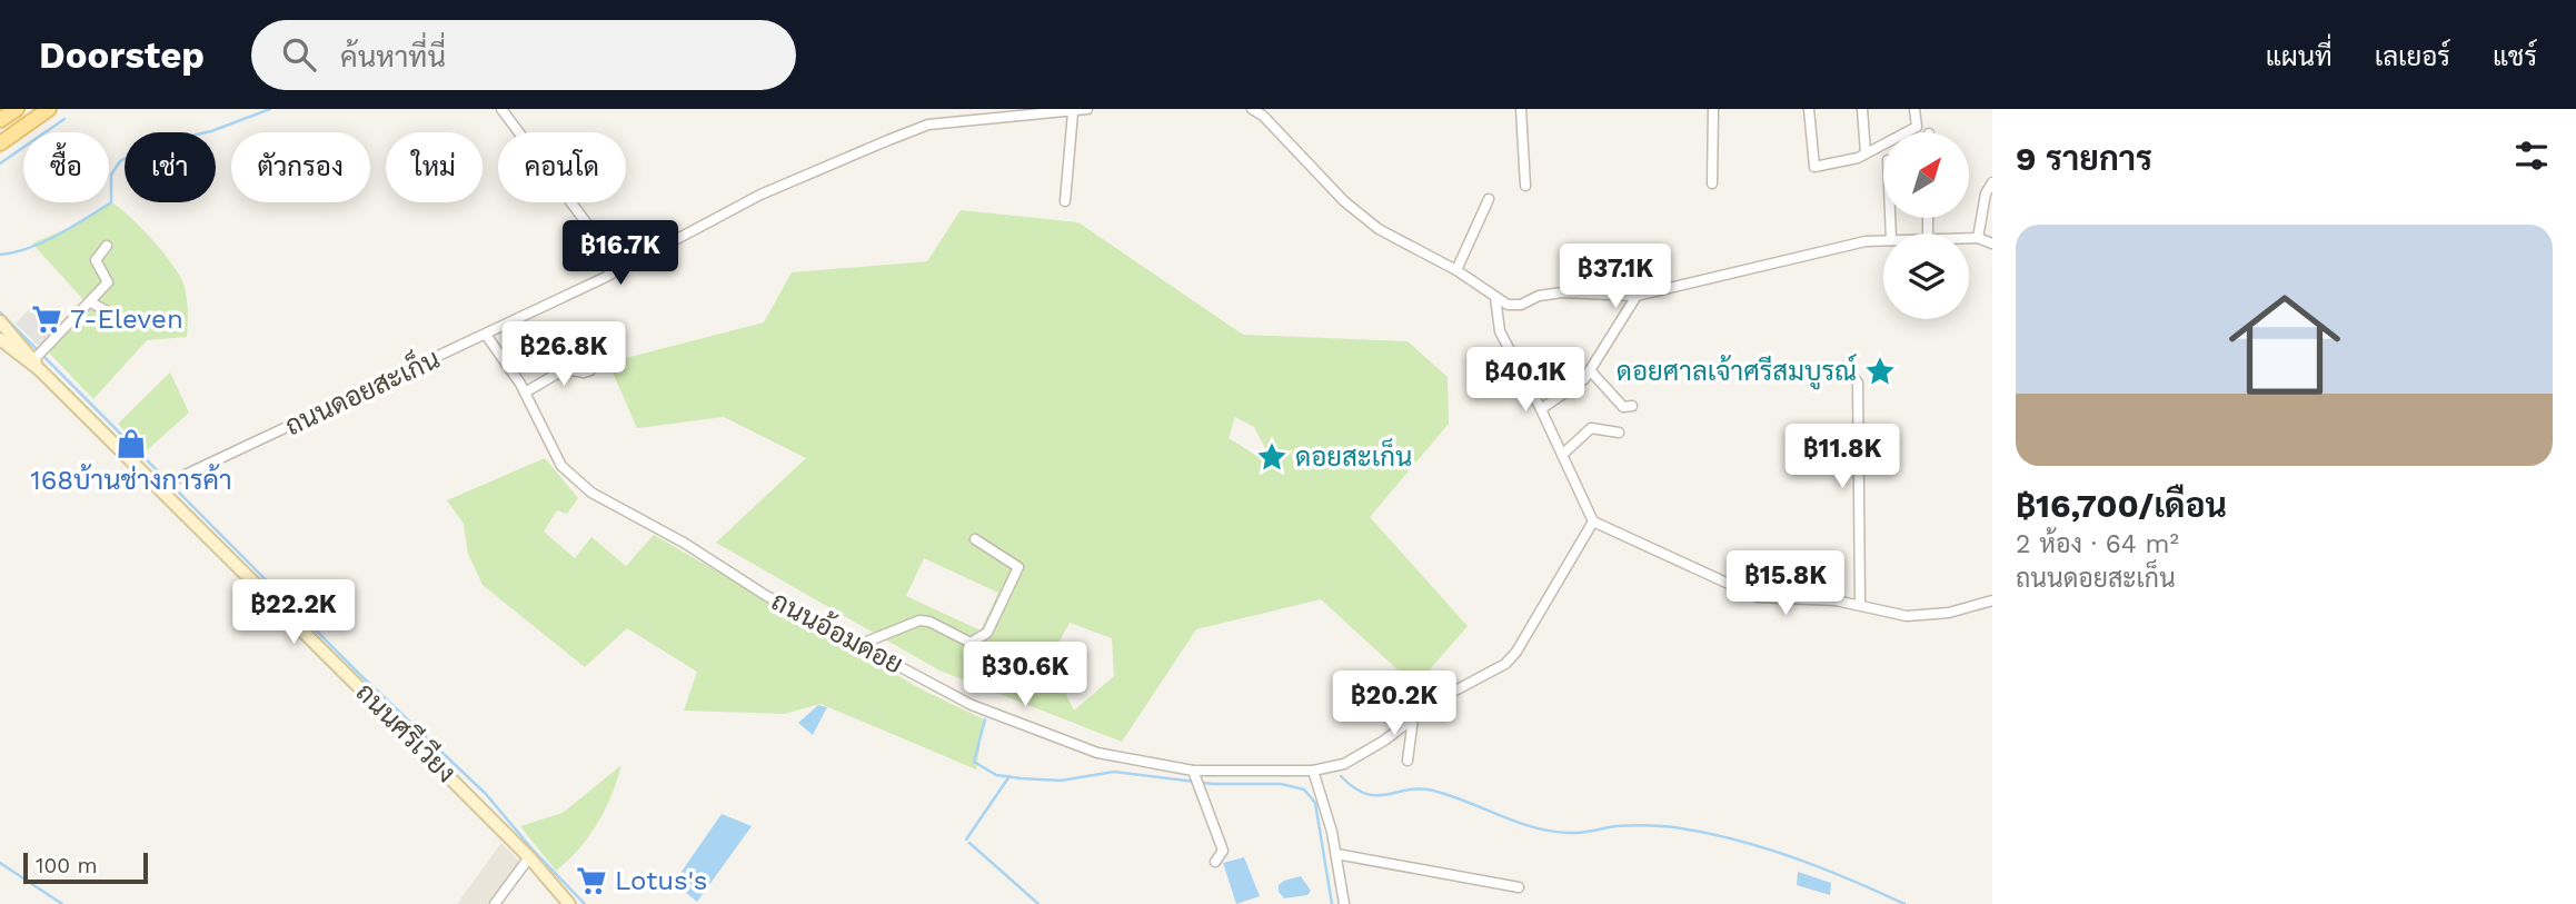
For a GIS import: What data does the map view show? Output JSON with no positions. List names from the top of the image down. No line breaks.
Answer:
{"streets":{"main road":["ถนนศรีเวียง"],"street":["ถนนดอยสะเก็น","ถนนอ้อมดอย"]},"crossings":[["ถนนดอยสะเก็น","ถนนอ้อมดอย"],["ถนนดอยสะเก็น","ถนนศรีเวียง"]],"places":{"supermarket":["7-Eleven","Lotus's"],"place":["ดอยศาลเจ้าศรีสมบูรณ์","ดอยสะเก็น"],"shop":["168บ้านช่างการค้า"]},"scale_bar":"100 m","north":"top right","page":{"header":"Doorstep","search":"ค้นหาที่นี่","nav":["แผนที่","เลเยอร์","แชร์"],"heading":"9 รายการ","chip":["ซื้อ","เช่า","ตัวกรอง","ใหม่","คอนโด"],"list":[{"name":"฿16,700/เดือน","note":"2 ห้อง · 64 m² · ถนนดอยสะเก็น"}],"price":["฿16.7K","฿37.1K","฿26.8K","฿40.1K","฿11.8K","฿15.8K","฿22.2K","฿30.6K","฿20.2K"],"scale":"100 m"}}
